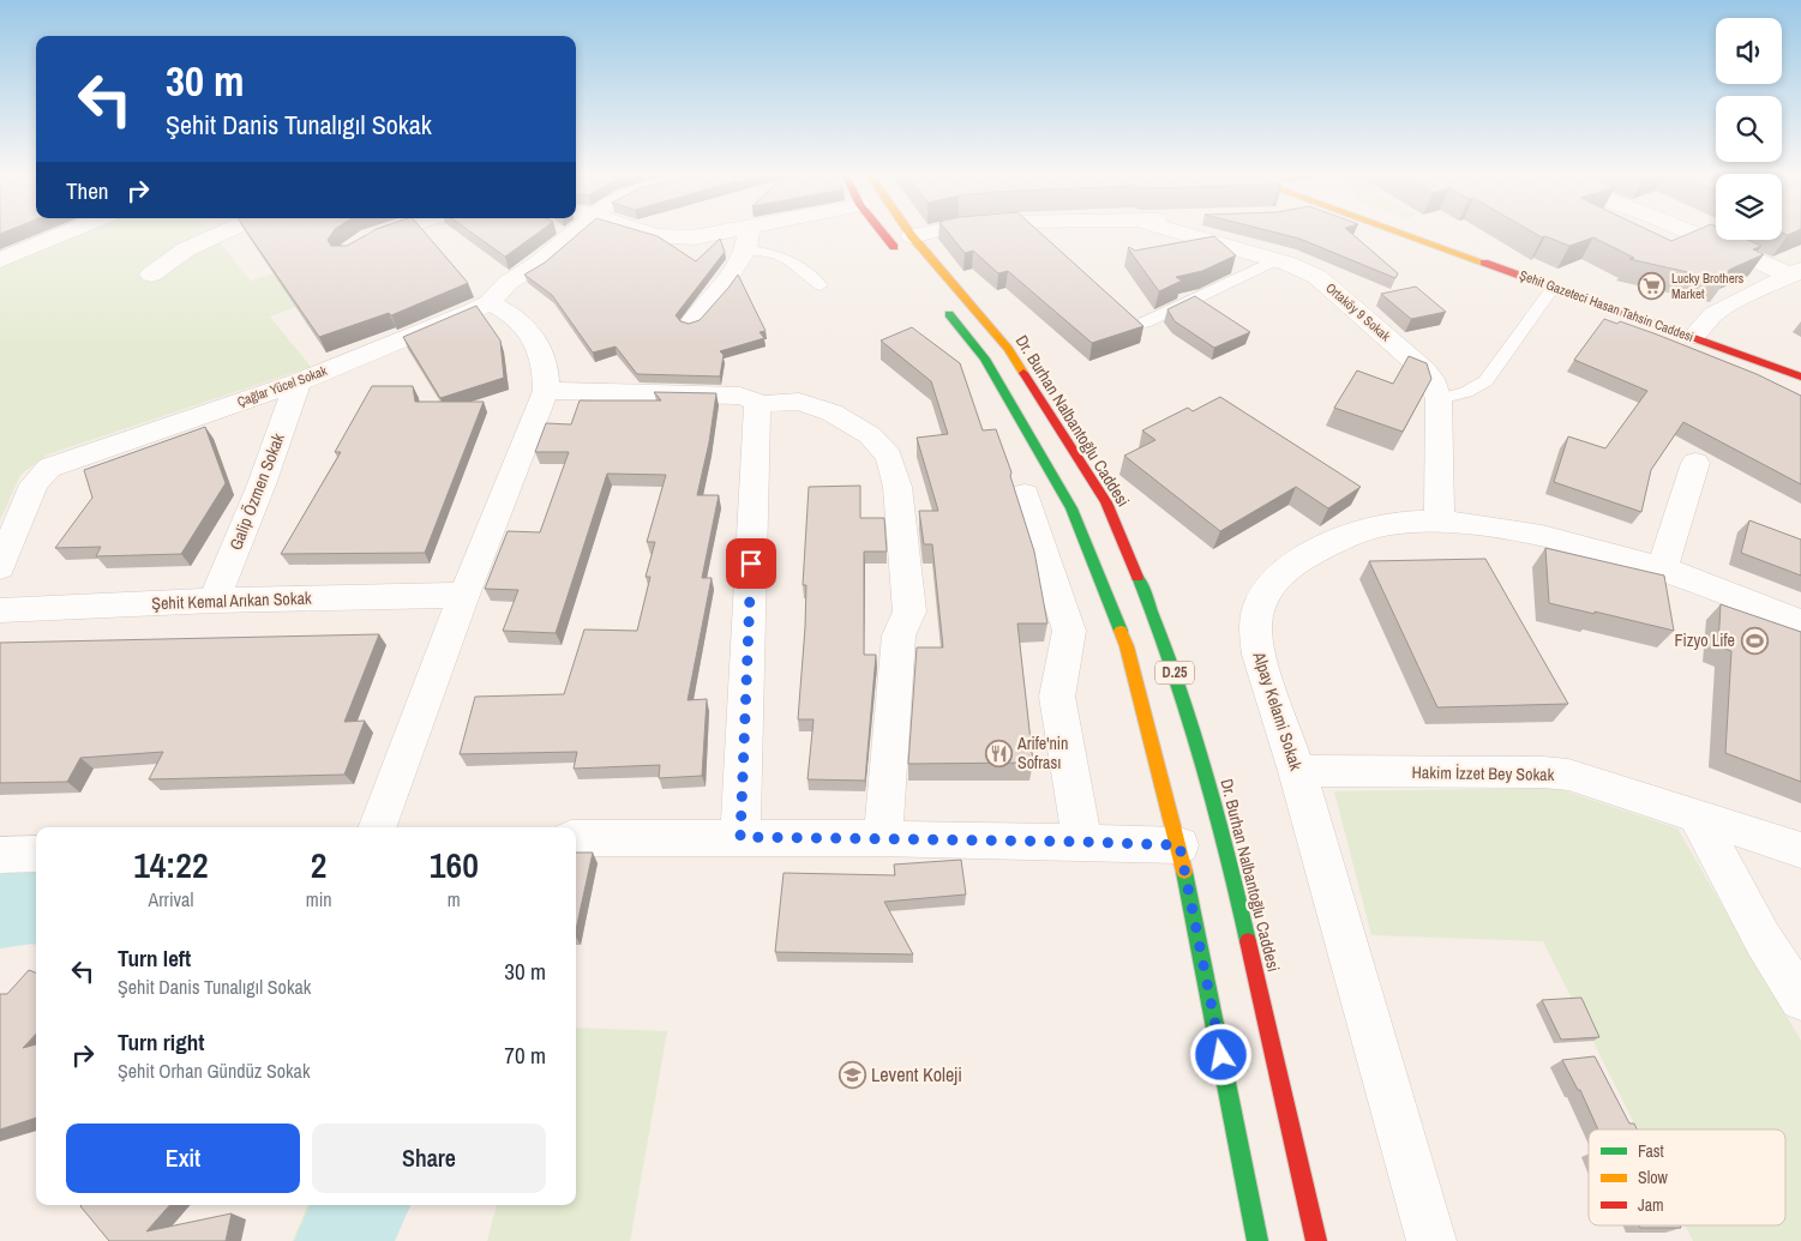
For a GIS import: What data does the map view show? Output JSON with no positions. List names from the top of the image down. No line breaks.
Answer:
{"streets":{"main road":["Şehit Gazeteci Hasan Tahsin Caddesi","Dr. Burhan Nalbantoğlu Caddesi","D.25"],"street":["Ortaköy 9 Sokak","Çağlar Yücel Sokak","Galip Özmen Sokak","Şehit Kemal Arıkan Sokak","Alpay Kelami Sokak","Hakim İzzet Bey Sokak"]},"crossings":[["Ortaköy 9 Sokak","Alpay Kelami Sokak"],["Çağlar Yücel Sokak","Galip Özmen Sokak"],["Galip Özmen Sokak","Şehit Kemal Arıkan Sokak"],["Alpay Kelami Sokak","Hakim İzzet Bey Sokak"]],"places":{"supermarket":["Lucky Brothers Market"],"sports":["Fizyo Life"],"restaurant":["Arife'nin Sofrası"],"school or university":["Levent Koleji"]},"legend":["Fast","Slow","Jam"],"page":{"turn":["30 m","Şehit Danis Tunalıgıl Sokak"],"then":"Then","eta":["14:22","Arrival","2","min","160","m"],"list":[{"name":"Turn left","note":"Şehit Danis Tunalıgıl Sokak","value":"30 m"},{"name":"Turn right","note":"Şehit Orhan Gündüz Sokak","value":"70 m"}],"buttons":["Exit","Share"]}}
